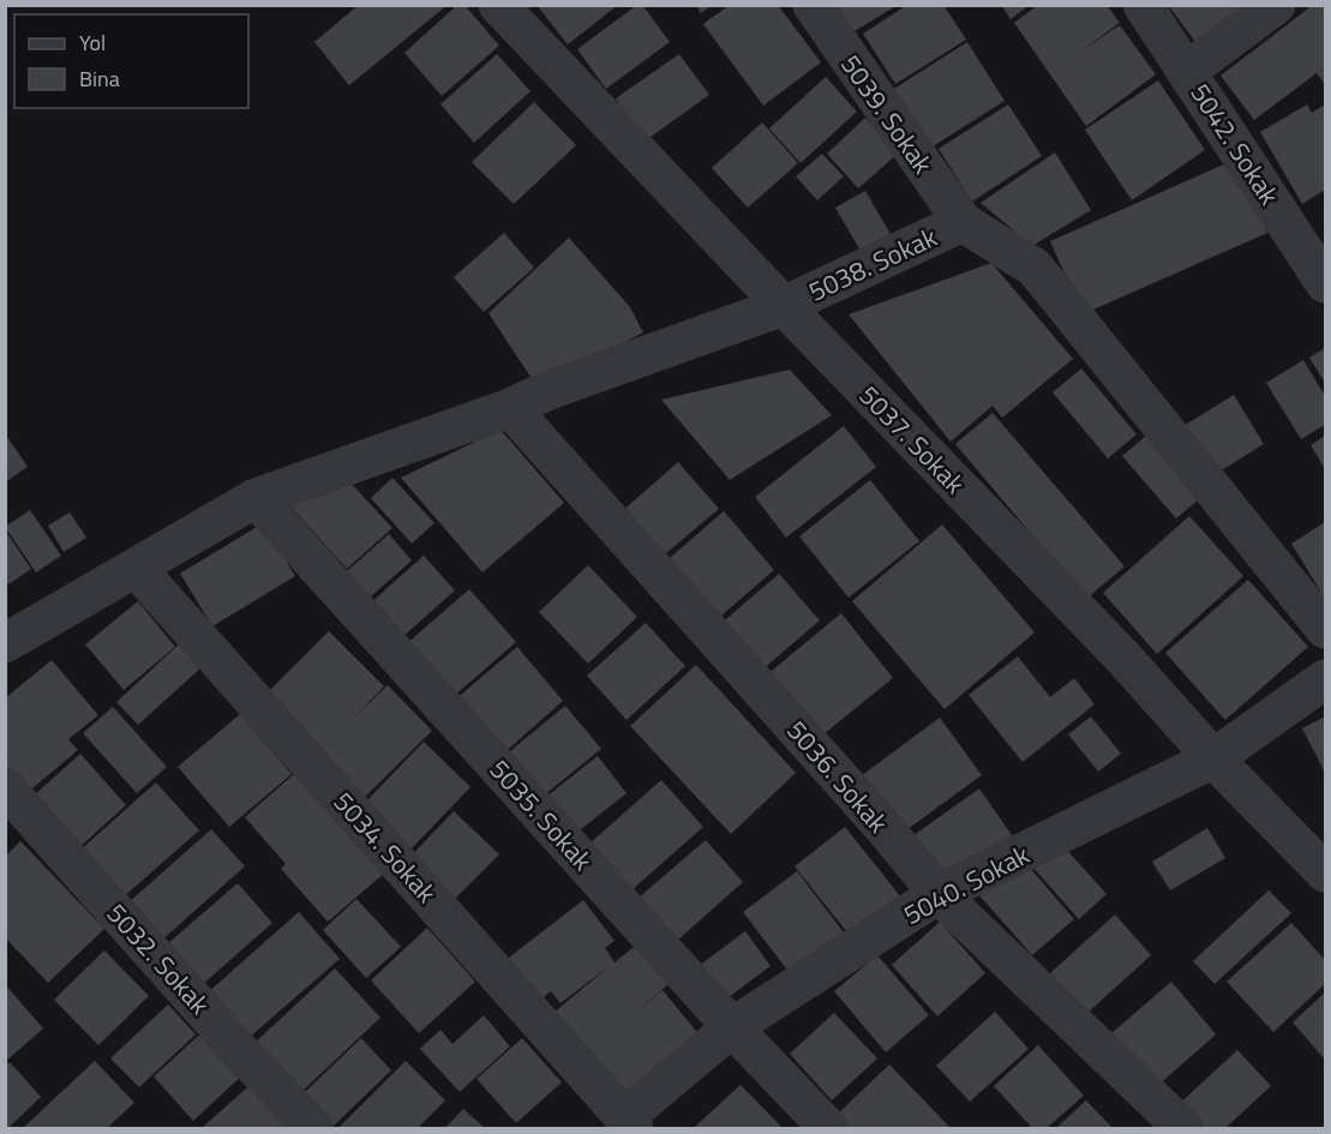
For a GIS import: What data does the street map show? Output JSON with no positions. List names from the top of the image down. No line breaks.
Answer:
{"streets":{"street":["5039. Sokak","5042. Sokak","5038. Sokak","5037. Sokak","5036. Sokak","5035. Sokak","5034. Sokak","5040. Sokak","5032. Sokak"]},"crossings":[["5039. Sokak","5038. Sokak"],["5038. Sokak","5037. Sokak"],["5038. Sokak","5036. Sokak"],["5038. Sokak","5035. Sokak"],["5038. Sokak","5034. Sokak"],["5037. Sokak","5040. Sokak"],["5036. Sokak","5040. Sokak"],["5035. Sokak","5040. Sokak"],["5034. Sokak","5040. Sokak"]],"legend":["Yol","Bina"]}
